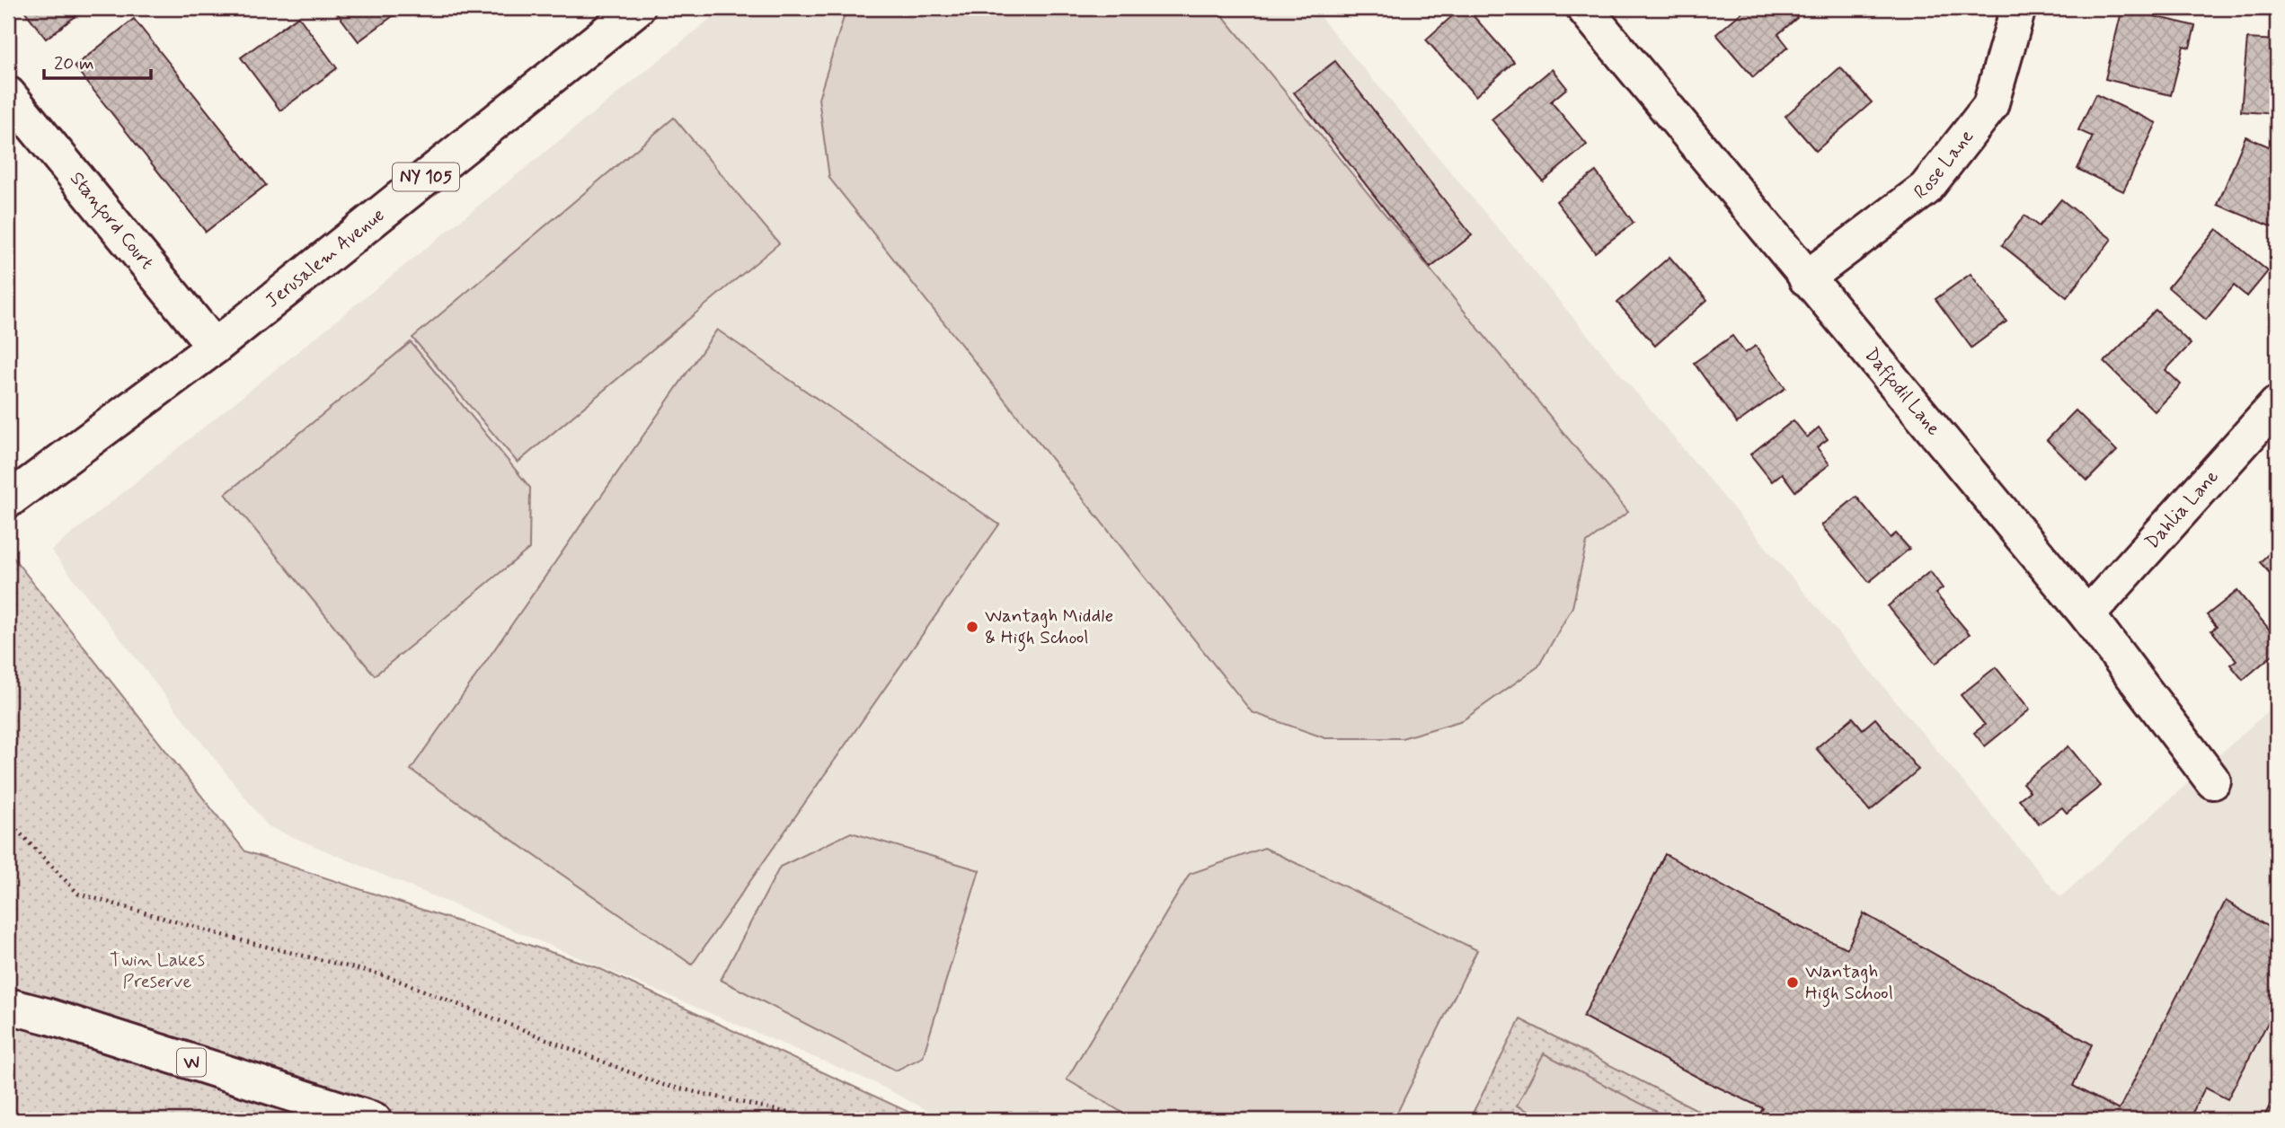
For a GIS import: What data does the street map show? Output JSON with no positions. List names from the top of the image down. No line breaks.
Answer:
{"streets":{"main road":["Rose Lane","NY 105","Stanford Court","Jerusalem Avenue","Daffodil Lane","Dahlia Lane","W"]},"crossings":[["Rose Lane","Daffodil Lane"],["Stanford Court","Jerusalem Avenue"],["Daffodil Lane","Dahlia Lane"]],"parks":["Twin Lakes Preserve"],"places":["Wantagh Middle & High School","Wantagh High School"],"scale_bar":"20 m"}
